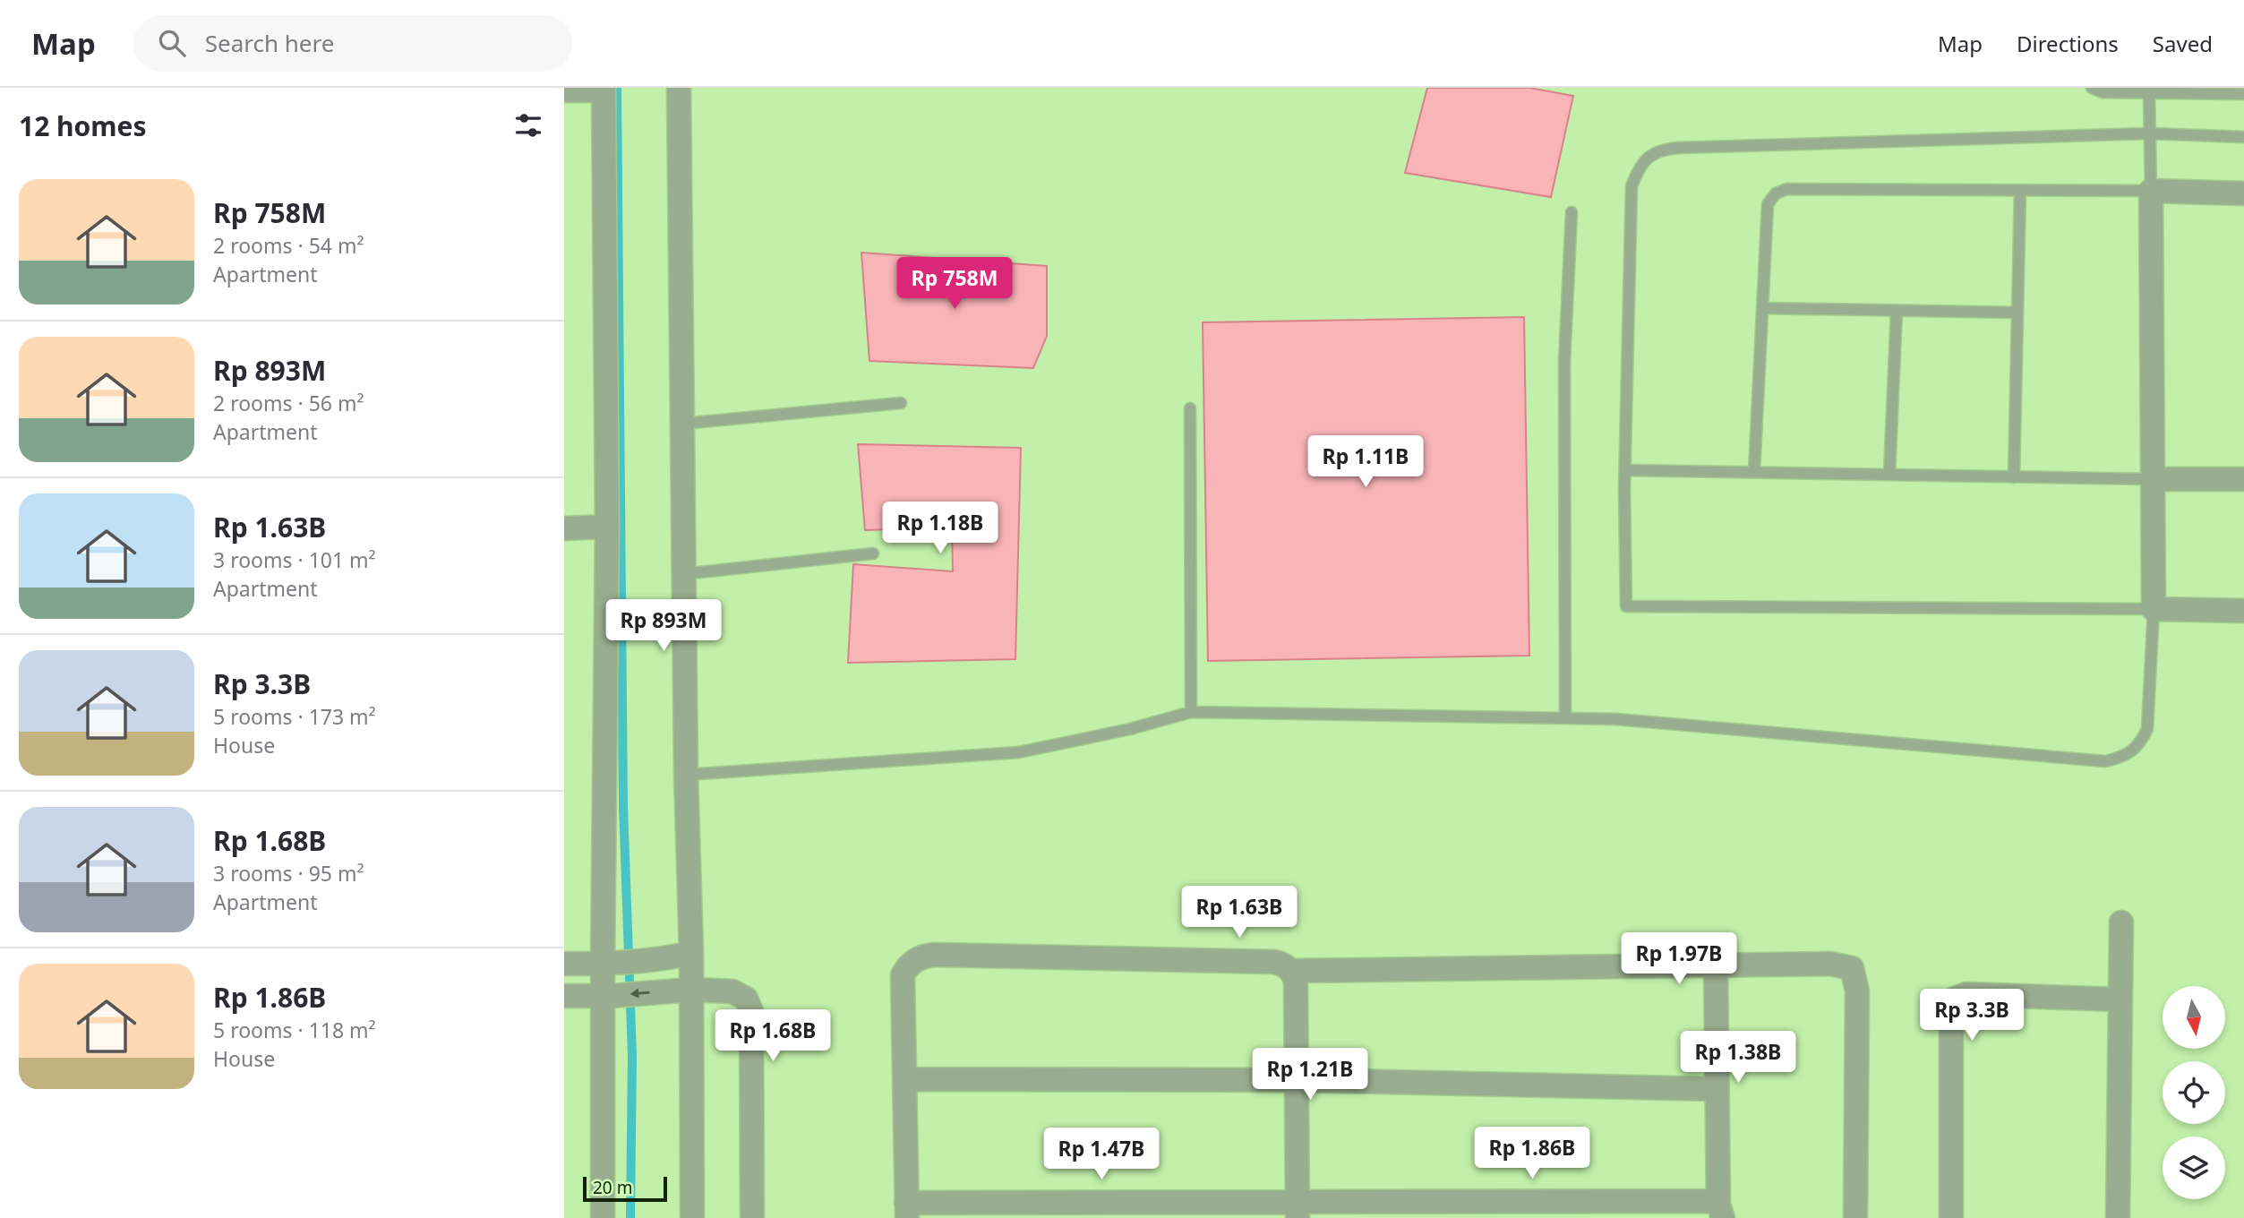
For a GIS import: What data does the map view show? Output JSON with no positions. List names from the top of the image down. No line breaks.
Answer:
{"scale_bar":"20 m","north":"bottom","page":{"header":"Map","search":"Search here","nav":["Map","Directions","Saved"],"heading":"12 homes","list":[{"name":"Rp 758M","note":"2 rooms · 54 m² · Apartment"},{"name":"Rp 893M","note":"2 rooms · 56 m² · Apartment"},{"name":"Rp 1.63B","note":"3 rooms · 101 m² · Apartment"},{"name":"Rp 3.3B","note":"5 rooms · 173 m² · House"},{"name":"Rp 1.68B","note":"3 rooms · 95 m² · Apartment"},{"name":"Rp 1.86B","note":"5 rooms · 118 m² · House"}],"price":["Rp 758M","Rp 1.11B","Rp 1.18B","Rp 893M","Rp 1.63B","Rp 1.97B","Rp 3.3B","Rp 1.68B","Rp 1.38B","Rp 1.21B","Rp 1.86B","Rp 1.47B"],"scale":"20 m"}}
